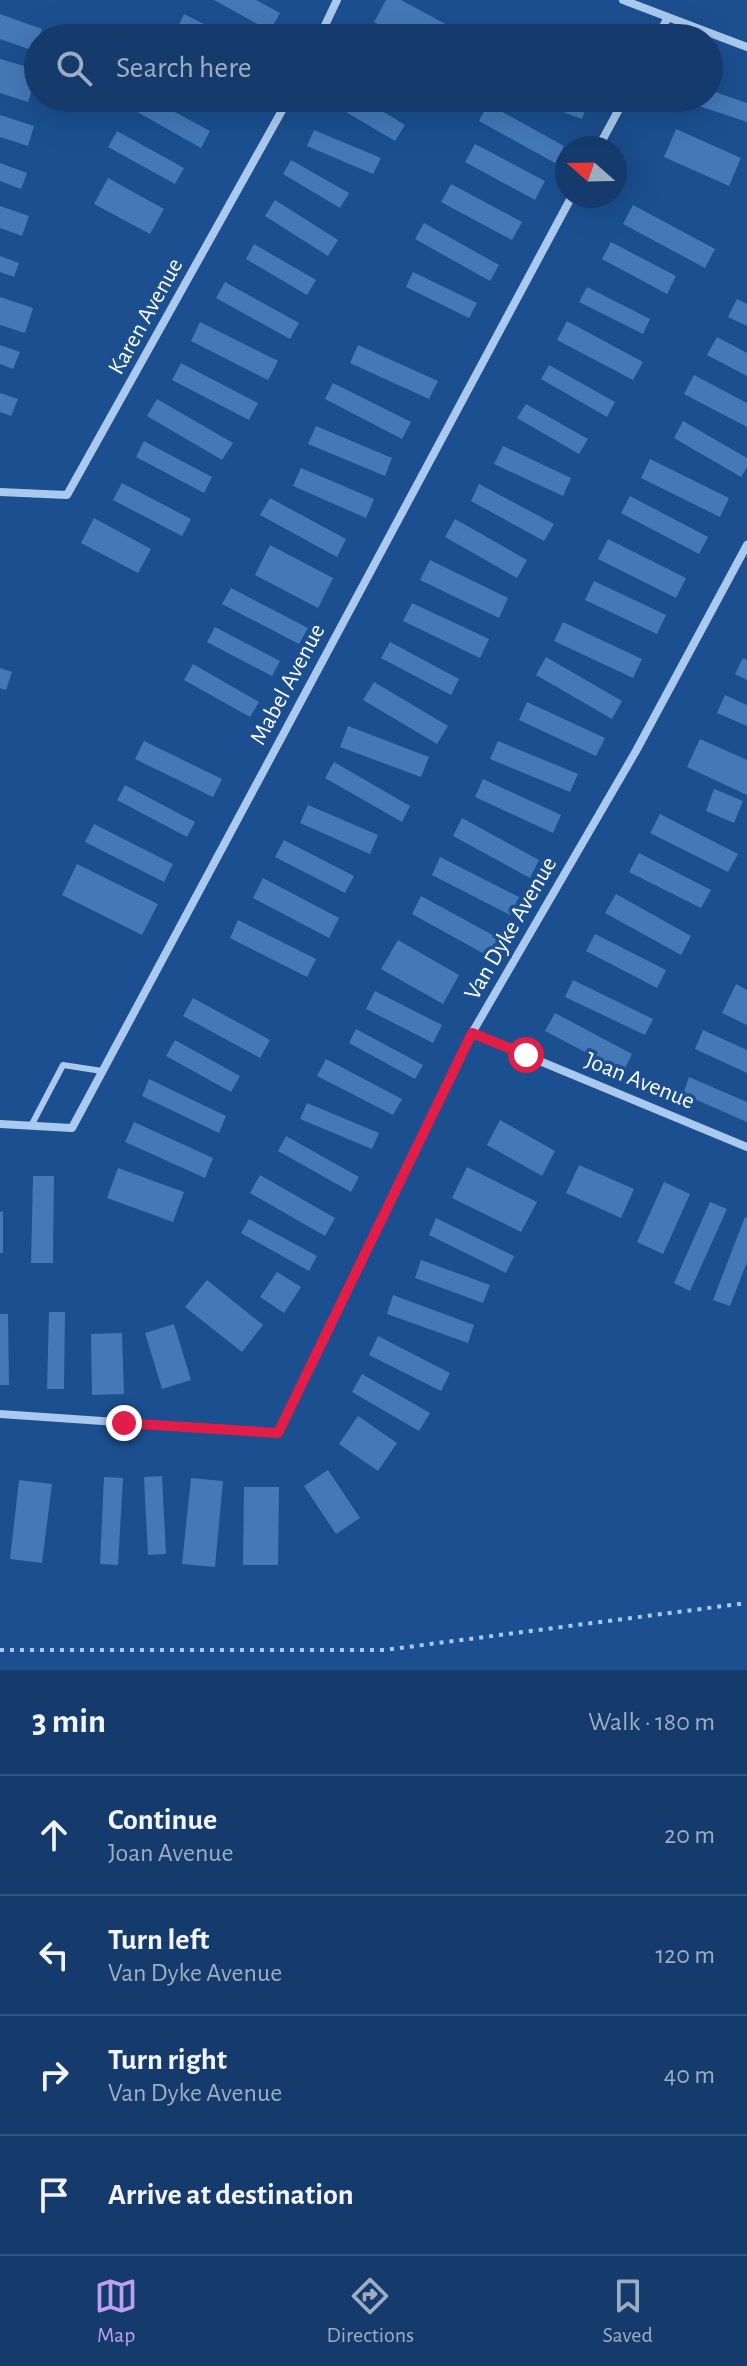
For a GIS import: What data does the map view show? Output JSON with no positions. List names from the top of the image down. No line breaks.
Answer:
{"streets":{"street":["Karen Avenue","Mabel Avenue","Van Dyke Avenue","Joan Avenue"]},"crossings":[["Van Dyke Avenue","Joan Avenue"]],"north":"left","page":{"search":"Search here","heading":["3 min","Walk · 180 m"],"list":[["Continue","Joan Avenue","20 m"],["Turn left","Van Dyke Avenue","120 m"],["Turn right","Van Dyke Avenue","40 m"],"Arrive at destination"],"nav":["Map","Directions","Saved"]}}
